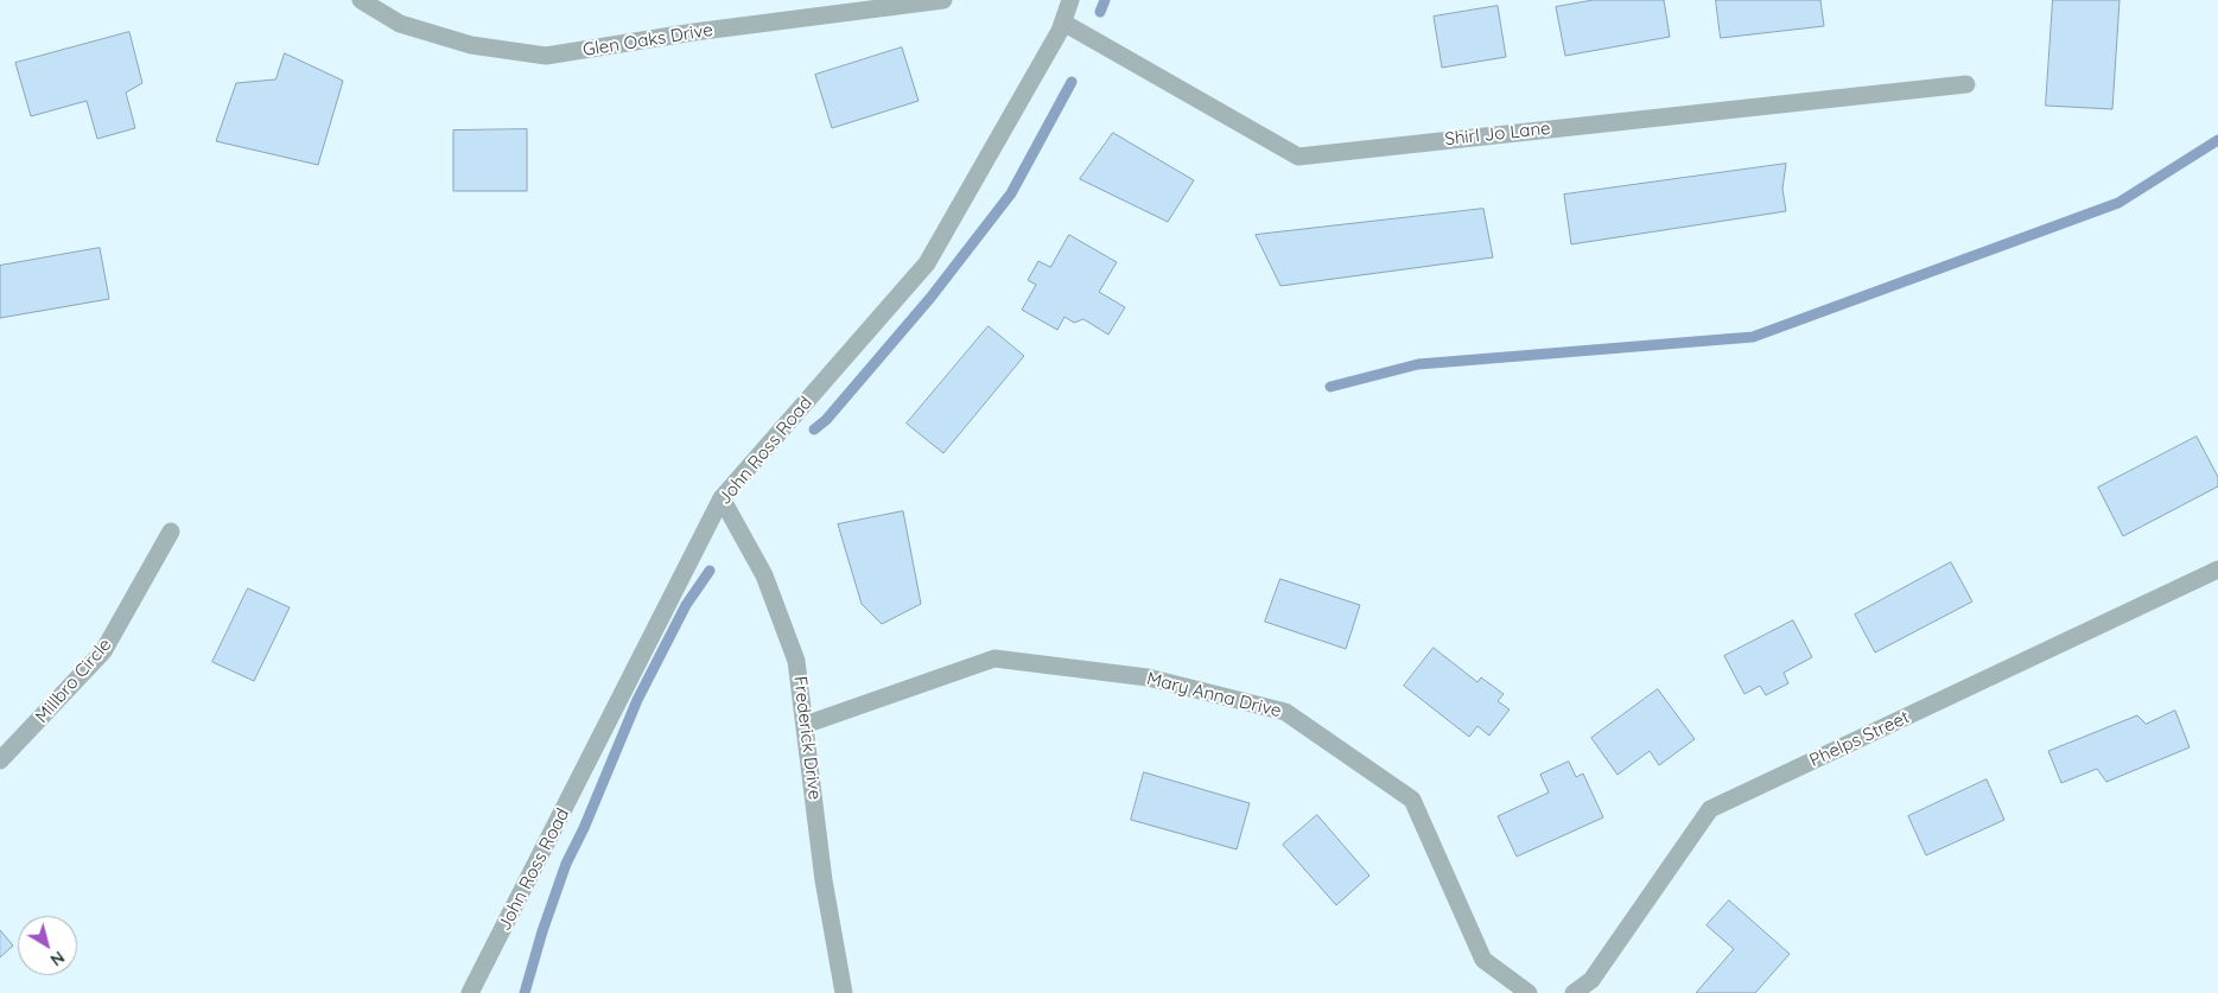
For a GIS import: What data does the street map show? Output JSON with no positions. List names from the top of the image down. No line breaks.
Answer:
{"streets":{"street":["Glen Oaks Drive","Shirl Jo Lane","John Ross Road","Millbro Circle","Mary Anna Drive","Frederick Drive","Phelps Street"]},"crossings":[["Shirl Jo Lane","John Ross Road"],["John Ross Road","Frederick Drive"],["Mary Anna Drive","Frederick Drive"]],"north":"bottom right"}
